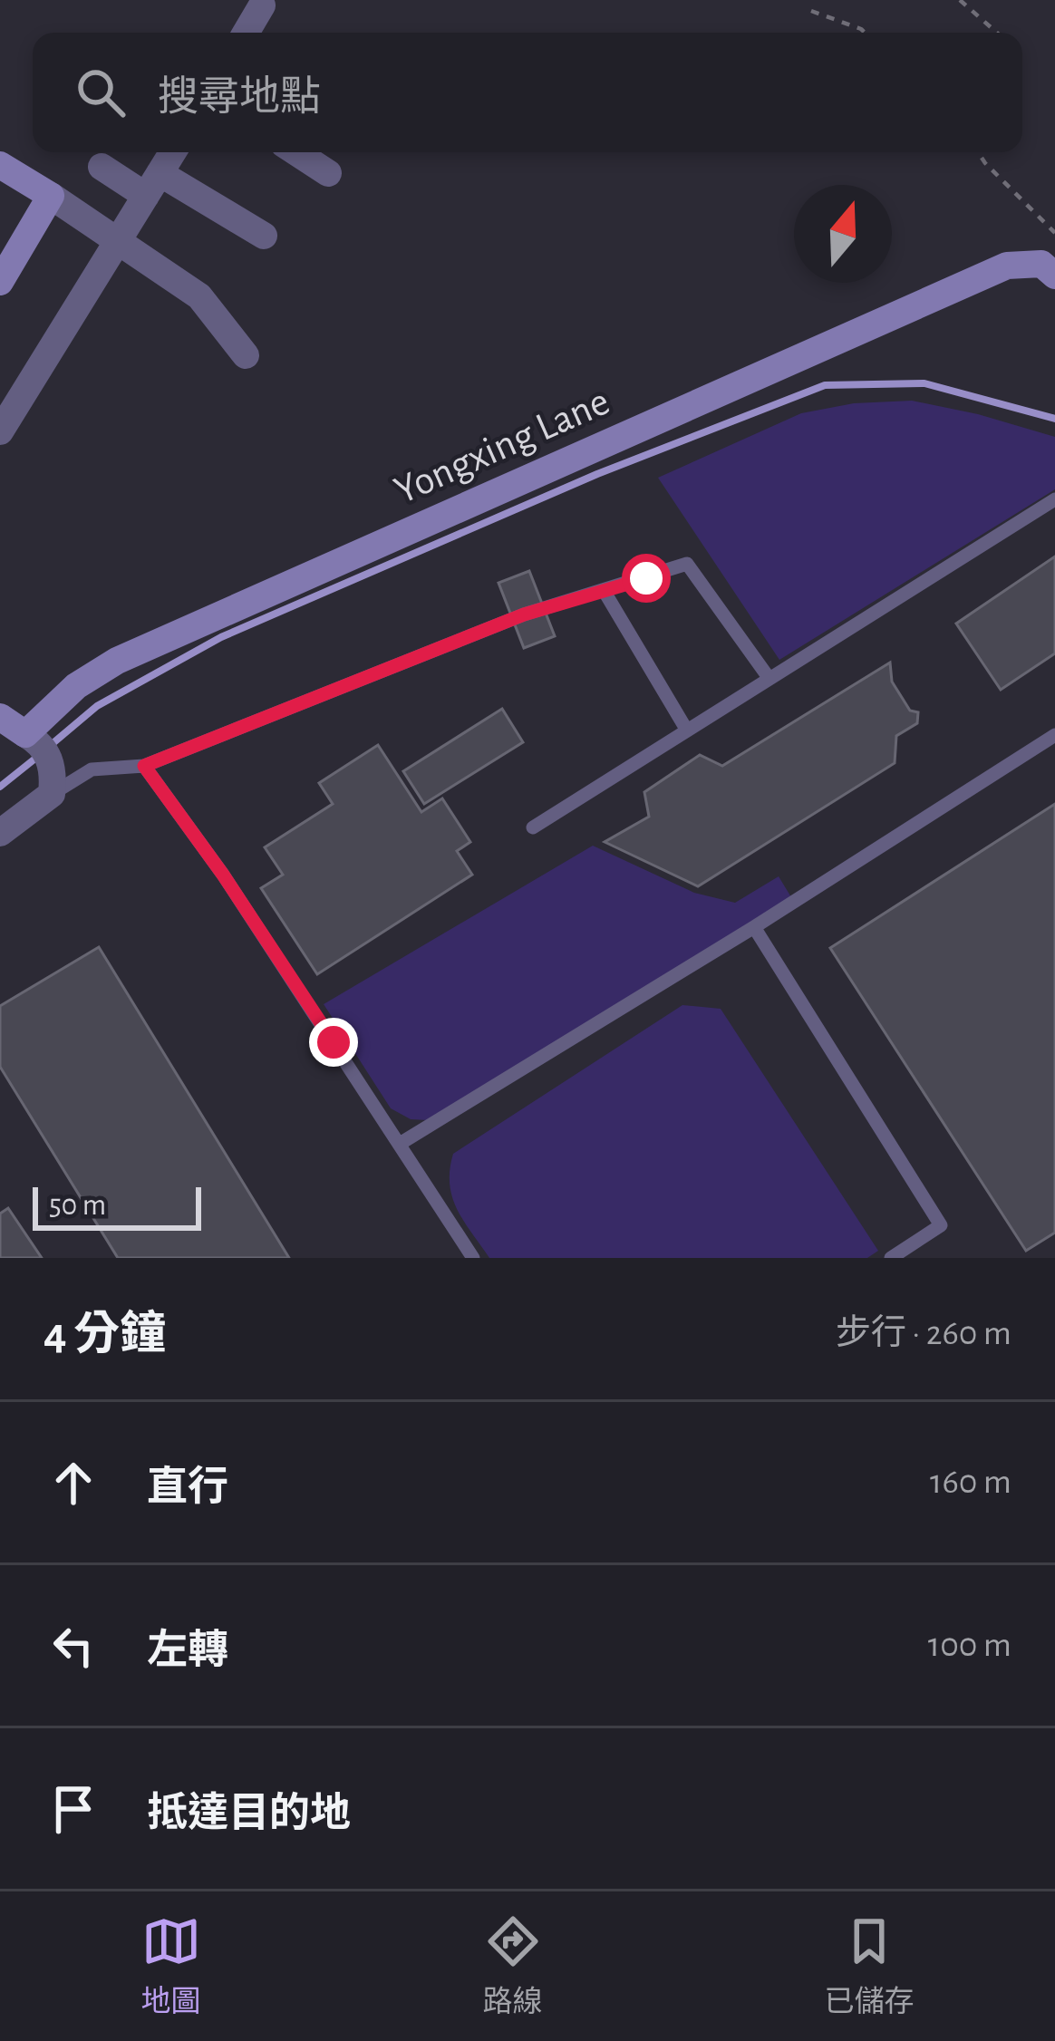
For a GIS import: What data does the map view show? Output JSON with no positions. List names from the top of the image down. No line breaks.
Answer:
{"streets":{"street":["Yongxing Lane"]},"scale_bar":"50 m","north":"top","page":{"search":"搜尋地點","scale":"50 m","heading":["4 分鐘","步行 · 260 m"],"list":[["直行","160 m"],["左轉","100 m"],"抵達目的地"],"nav":["地圖","路線","已儲存"]}}
